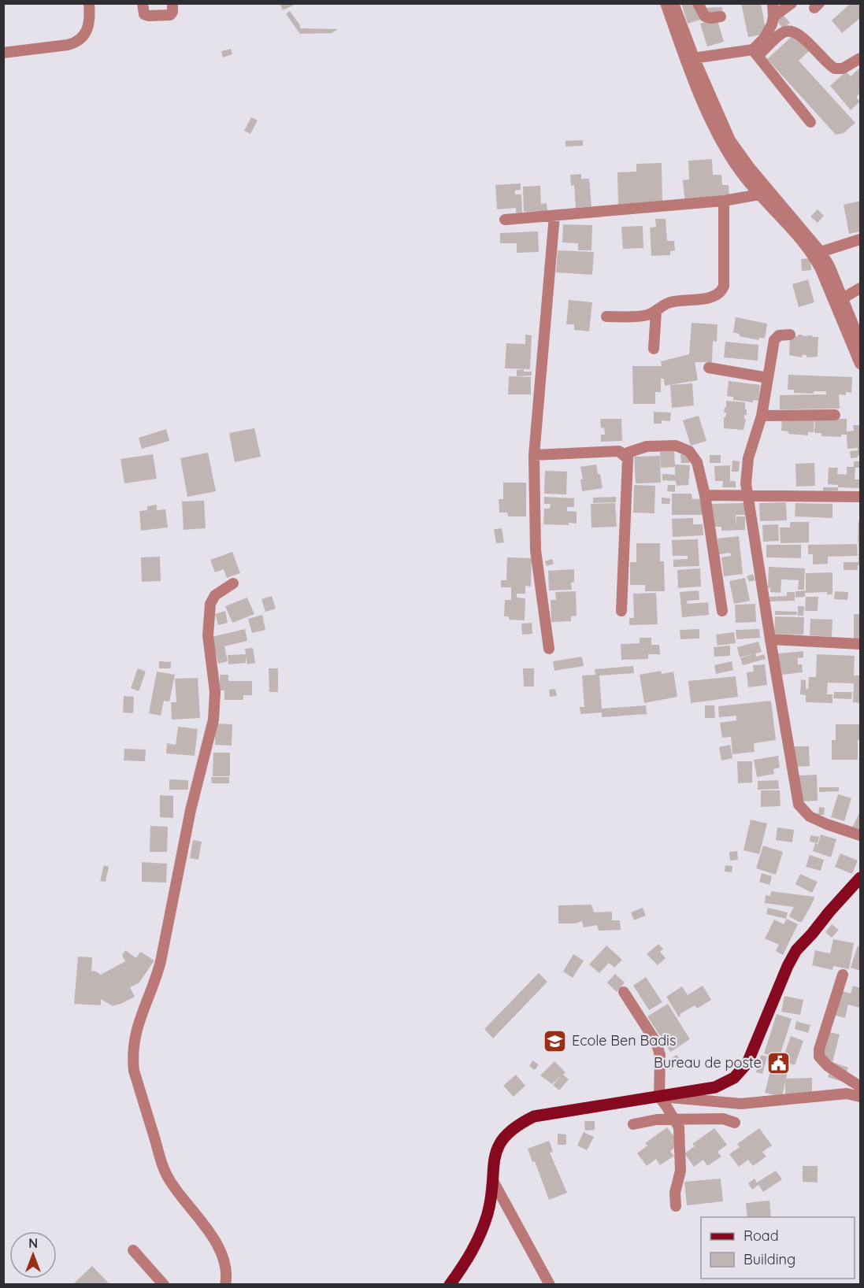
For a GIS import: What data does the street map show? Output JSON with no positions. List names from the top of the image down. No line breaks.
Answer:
{"places":{"school or university":["Ecole Ben Badis"],"public building":["Bureau de poste"]},"legend":["Road","Building"],"north":"top"}
